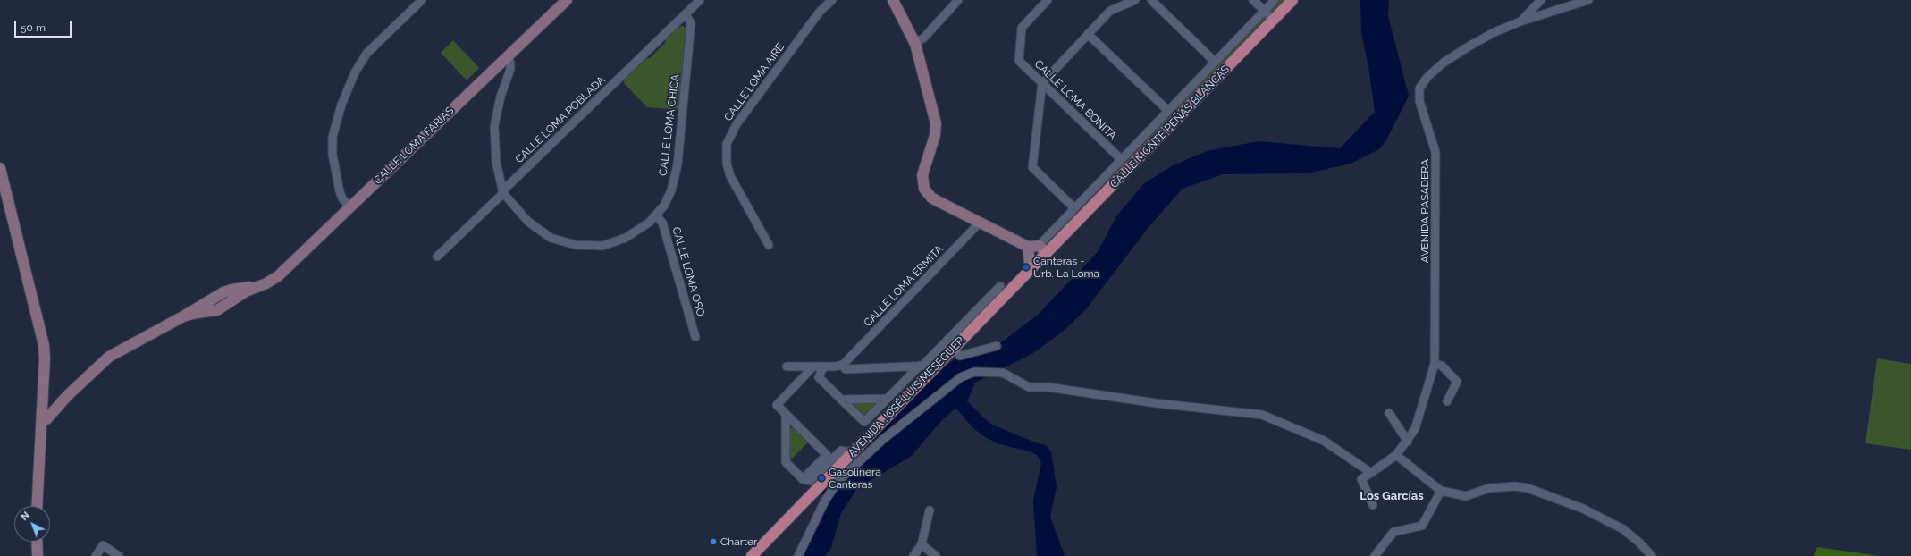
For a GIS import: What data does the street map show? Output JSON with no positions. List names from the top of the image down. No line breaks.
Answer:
{"streets":{"main road":["CALLE MONTE PEÑAS BLANCAS","CALLE LOMA FARIAS","AVENIDA JOSÉ LUIS MESEGUER"],"street":["CALLE LOMA AIRE","CALLE LOMA BONITA","CALLE LOMA POBLADA","CALLE LOMA CHICA","AVENIDA PASADERA","CALLE LOMA OSO","CALLE LOMA ERMITA"]},"crossings":[["CALLE LOMA BONITA","CALLE MONTE PEÑAS BLANCAS"],["CALLE LOMA POBLADA","CALLE LOMA CHICA"],["CALLE LOMA CHICA","CALLE LOMA FARIAS"],["CALLE LOMA CHICA","CALLE LOMA OSO"],["CALLE MONTE PEÑAS BLANCAS","AVENIDA JOSÉ LUIS MESEGUER"]],"districts":["Los Garcías"],"places":["Canteras - Urb. La Loma","Gasolinera Canteras","Charter"],"scale_bar":"50 m","north":"top left"}
